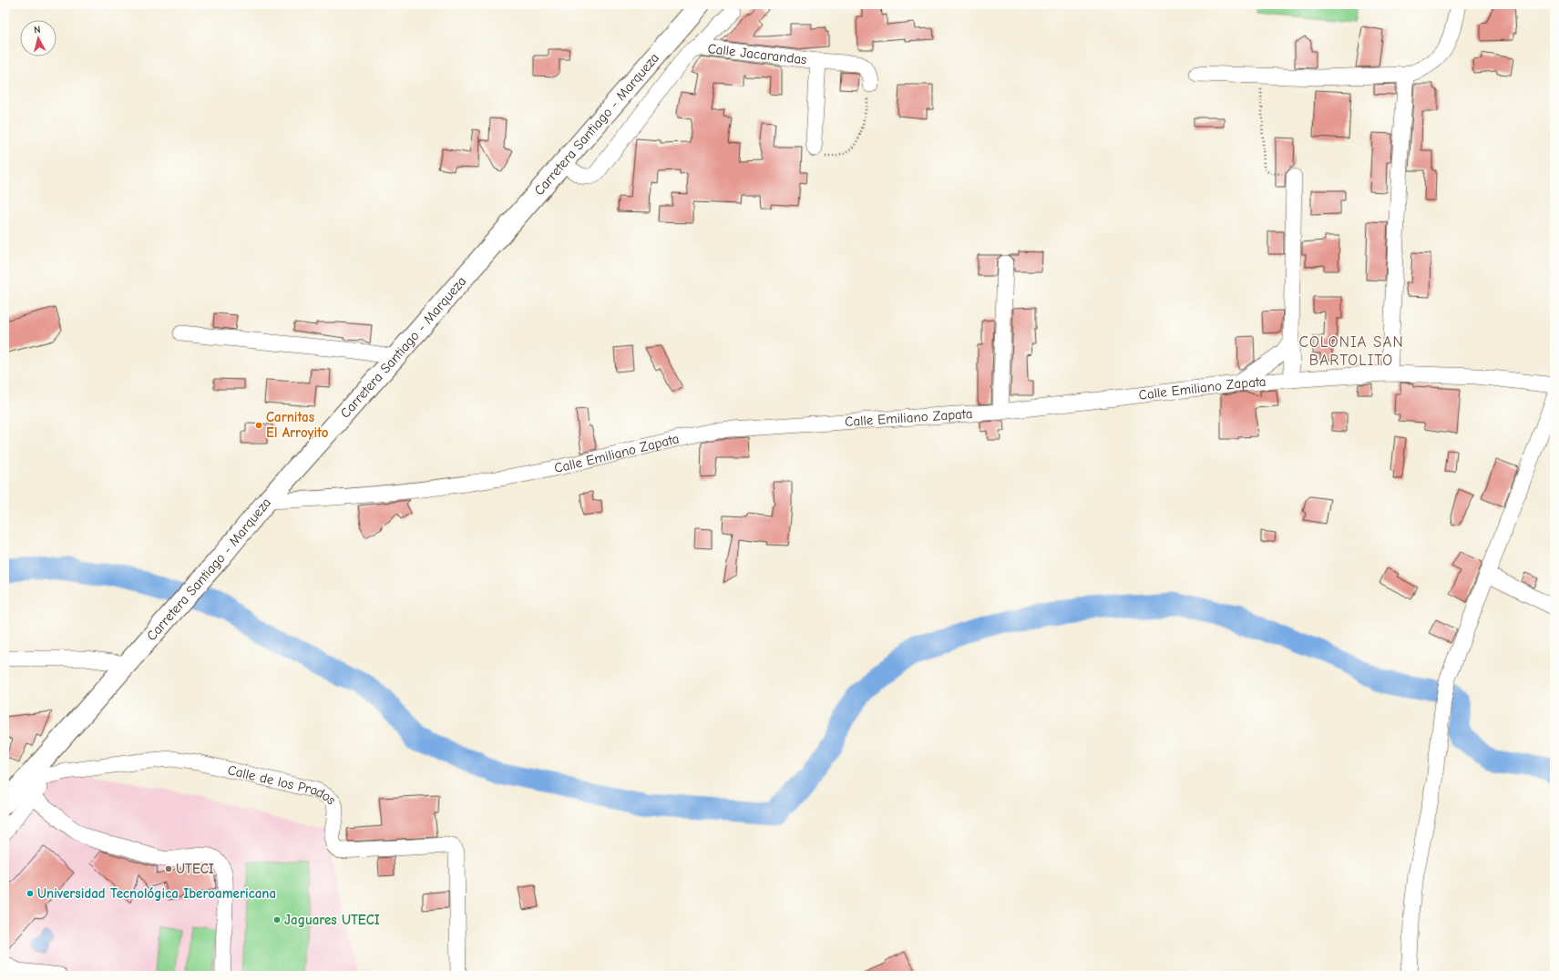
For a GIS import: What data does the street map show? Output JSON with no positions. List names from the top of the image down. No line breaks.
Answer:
{"streets":{"main road":["Carretera Santiago - Marqueza"],"street":["Calle Jacarandas","Calle Emiliano Zapata","Calle de los Prados"]},"crossings":[["Calle Jacarandas","Carretera Santiago - Marqueza"],["Carretera Santiago - Marqueza","Calle Emiliano Zapata"],["Carretera Santiago - Marqueza","Calle de los Prados"]],"districts":["COLONIA SAN BARTOLITO"],"places":["Carnitas El Arroyito","UTECI","Universidad Tecnológica Iberoamericana","Jaguares UTECI"],"north":"top"}
